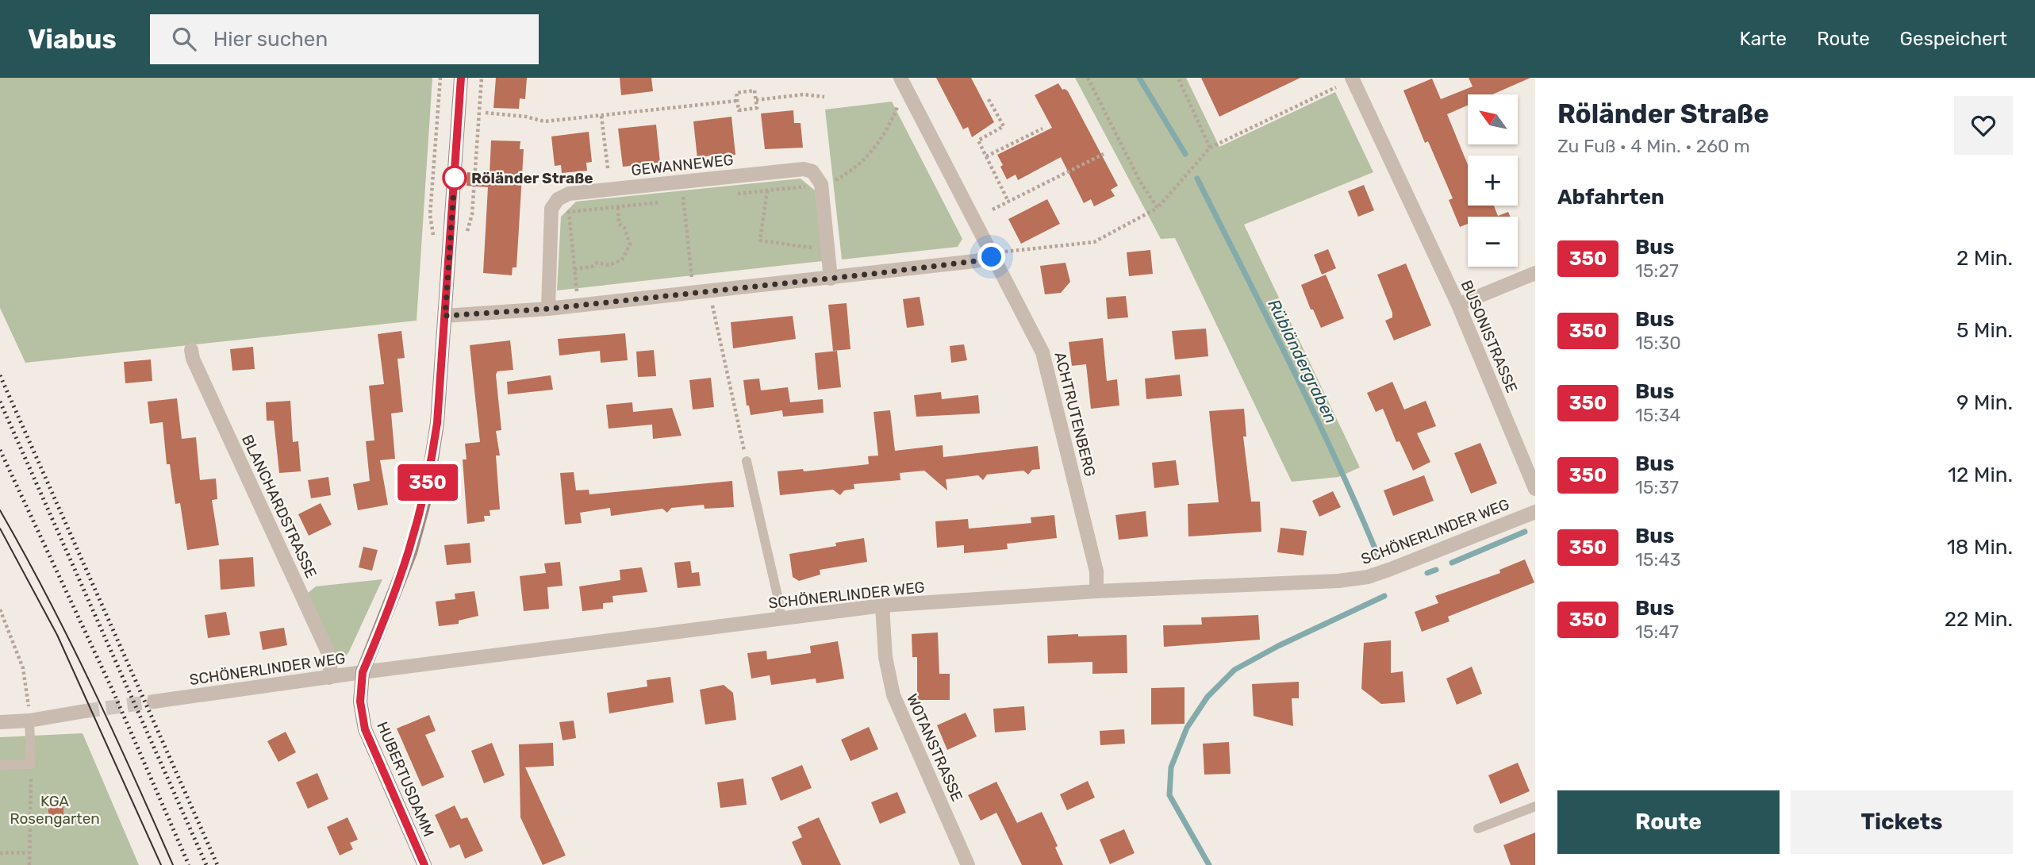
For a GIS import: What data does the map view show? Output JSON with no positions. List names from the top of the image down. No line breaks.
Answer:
{"streets":{"street":["GEWANNEWEG","BUSONISTRASSE","ACHTRUTENBERG","BLANCHARDSTRASSE","SCHÖNERLINDER WEG","WOTANSTRASSE","HUBERTUSDAMM"]},"crossings":[["ACHTRUTENBERG","SCHÖNERLINDER WEG"],["BLANCHARDSTRASSE","SCHÖNERLINDER WEG"],["SCHÖNERLINDER WEG","WOTANSTRASSE"],["SCHÖNERLINDER WEG","HUBERTUSDAMM"]],"water":["Rübländergraben"],"parks":["KGA Rosengarten"],"places":["Röländer Straße"],"lines":["bus line 350"],"north":"top left","page":{"header":"Viabus","search":"Hier suchen","nav":["Karte","Route","Gespeichert"],"on_map":"350","heading":[["Röländer Straße","Zu Fuß · 4 Min. · 260 m"],"Abfahrten"],"map_buttons":["+","−"],"list":[{"mark":"350","name":"Bus","note":"15:27","value":"2 Min."},{"mark":"350","name":"Bus","note":"15:30","value":"5 Min."},{"mark":"350","name":"Bus","note":"15:34","value":"9 Min."},{"mark":"350","name":"Bus","note":"15:37","value":"12 Min."},{"mark":"350","name":"Bus","note":"15:43","value":"18 Min."},{"mark":"350","name":"Bus","note":"15:47","value":"22 Min."}],"buttons":["Route","Tickets"]}}
